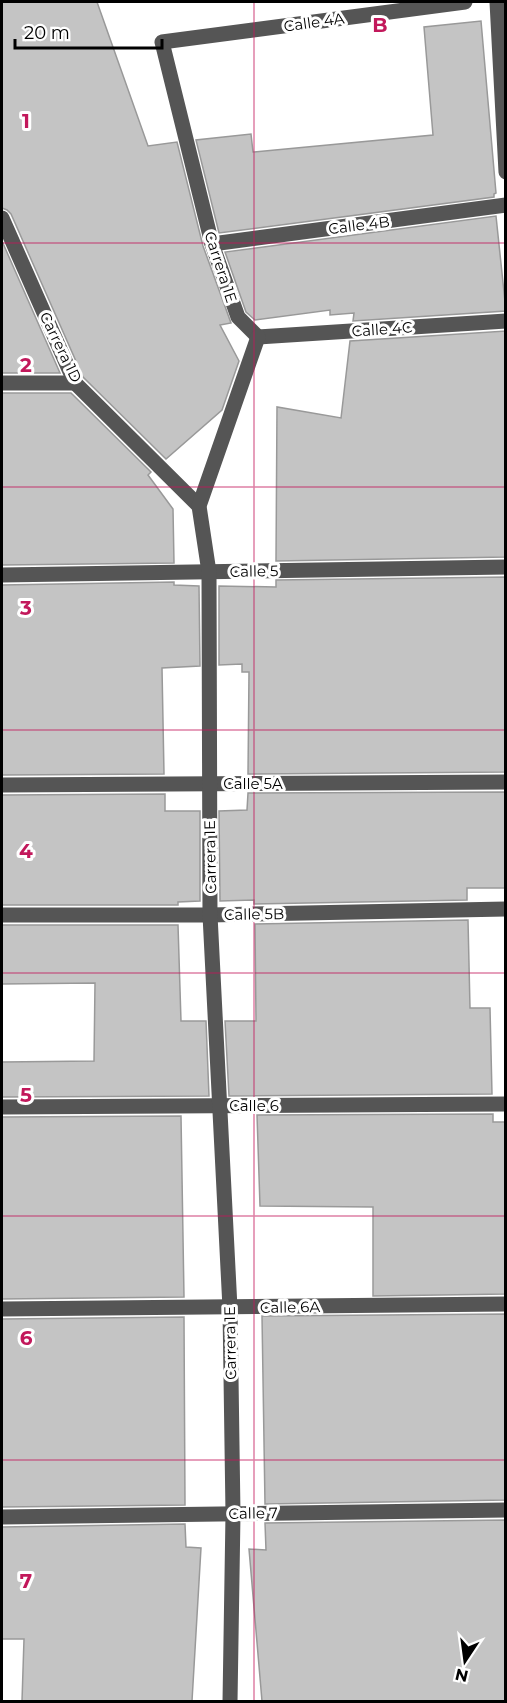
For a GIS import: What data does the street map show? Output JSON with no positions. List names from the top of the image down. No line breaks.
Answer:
{"streets":{"street":["Calle 4A","Calle 4B","Carrera 1E","Calle 4C","Carrera 1D","Calle 5","Calle 5A","Calle 5B","Calle 6","Calle 6A","Calle 7"]},"crossings":[["Calle 4A","Carrera 1E"],["Calle 4B","Carrera 1E"],["Carrera 1E","Calle 4C"],["Carrera 1E","Carrera 1D"],["Carrera 1E","Calle 5"],["Carrera 1E","Calle 5A"],["Carrera 1E","Calle 5B"],["Carrera 1E","Calle 6"],["Carrera 1E","Calle 6A"],["Carrera 1E","Calle 7"]],"scale_bar":"20 m","north":"bottom","grid":{"columns":["B"],"rows":["1","2","3","4","5","6","7"]}}
